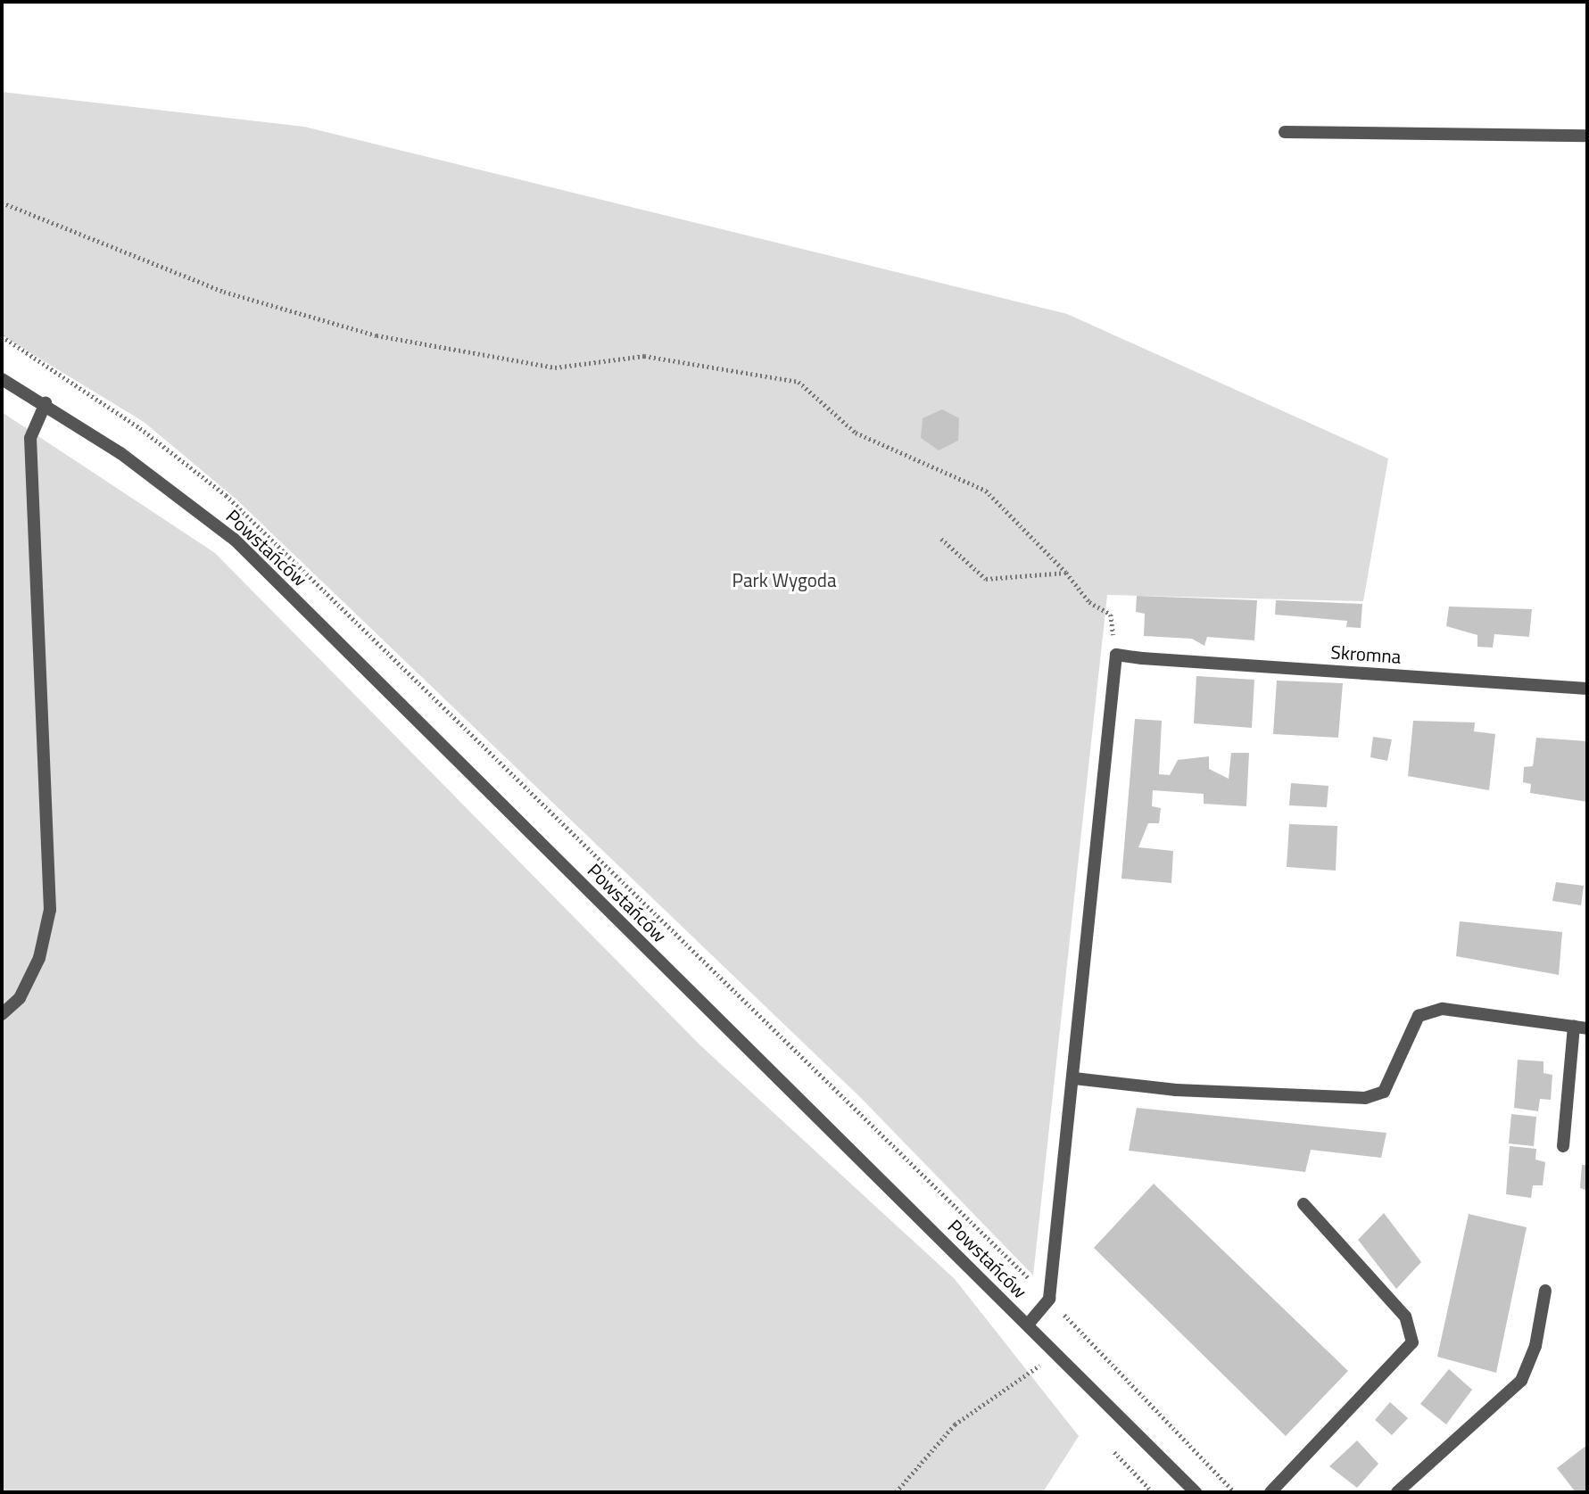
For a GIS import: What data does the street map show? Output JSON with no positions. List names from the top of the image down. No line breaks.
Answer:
{"streets":{"street":["Powstańców","Skromna"]},"parks":["Park Wygoda"]}
